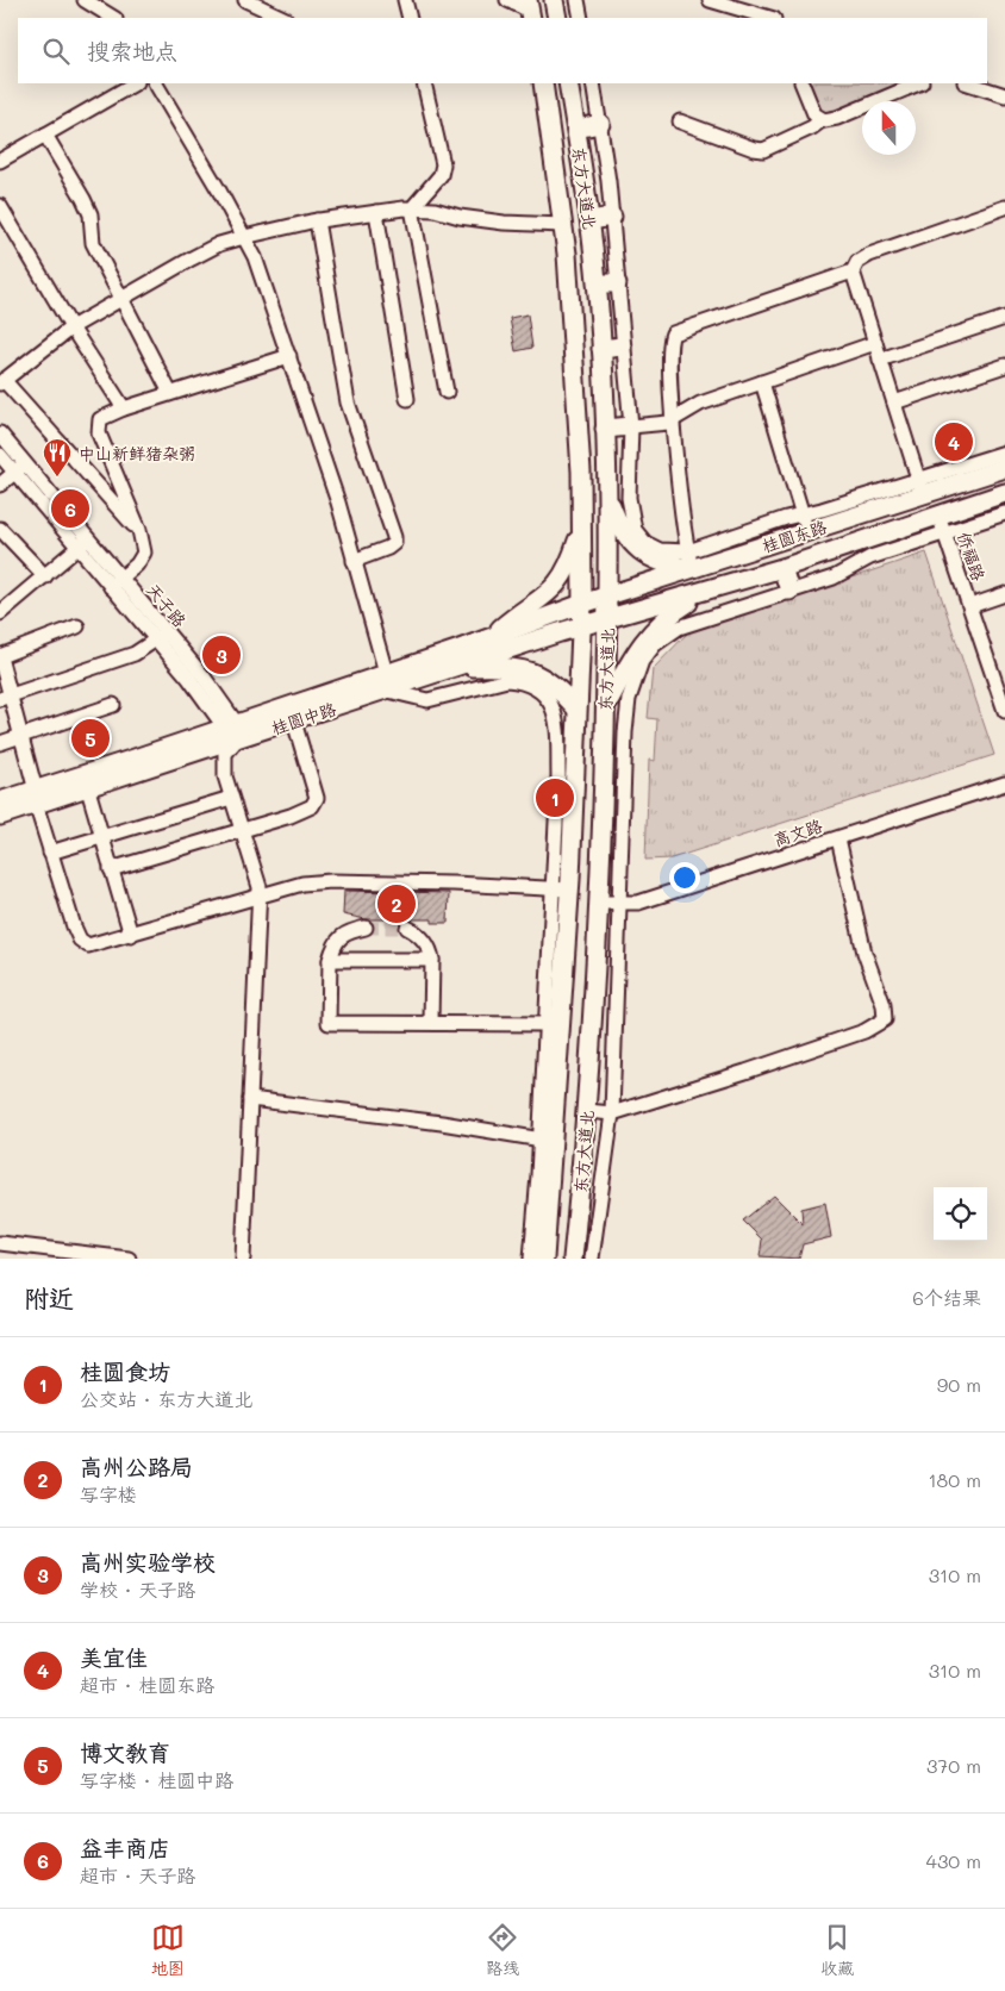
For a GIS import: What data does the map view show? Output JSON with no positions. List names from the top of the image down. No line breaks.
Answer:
{"streets":{"main road":["东方大道北","桂圆东路","桂圆中路"],"street":["侨福路","天子路","高文路"]},"crossings":[["东方大道北","桂圆东路"],["东方大道北","桂圆中路"],["东方大道北","高文路"],["桂圆东路","侨福路"],["桂圆东路","桂圆中路"],["天子路","桂圆中路"]],"places":{"restaurant":["中山新鲜猪杂粥"]},"north":"top","page":{"search":"搜索地点","pins":["4","6","3","5","1","2"],"heading":["附近","6个结果"],"list":[{"mark":"1","name":"桂圆食坊","note":"公交站 · 东方大道北","value":"90 m"},{"mark":"2","name":"高州公路局","note":"写字楼","value":"180 m"},{"mark":"3","name":"高州实验学校","note":"学校 · 天子路","value":"310 m"},{"mark":"4","name":"美宜佳","note":"超市 · 桂圆东路","value":"310 m"},{"mark":"5","name":"博文教育","note":"写字楼 · 桂圆中路","value":"370 m"},{"mark":"6","name":"益丰商店","note":"超市 · 天子路","value":"430 m"}],"nav":["地图","路线","收藏"]}}
